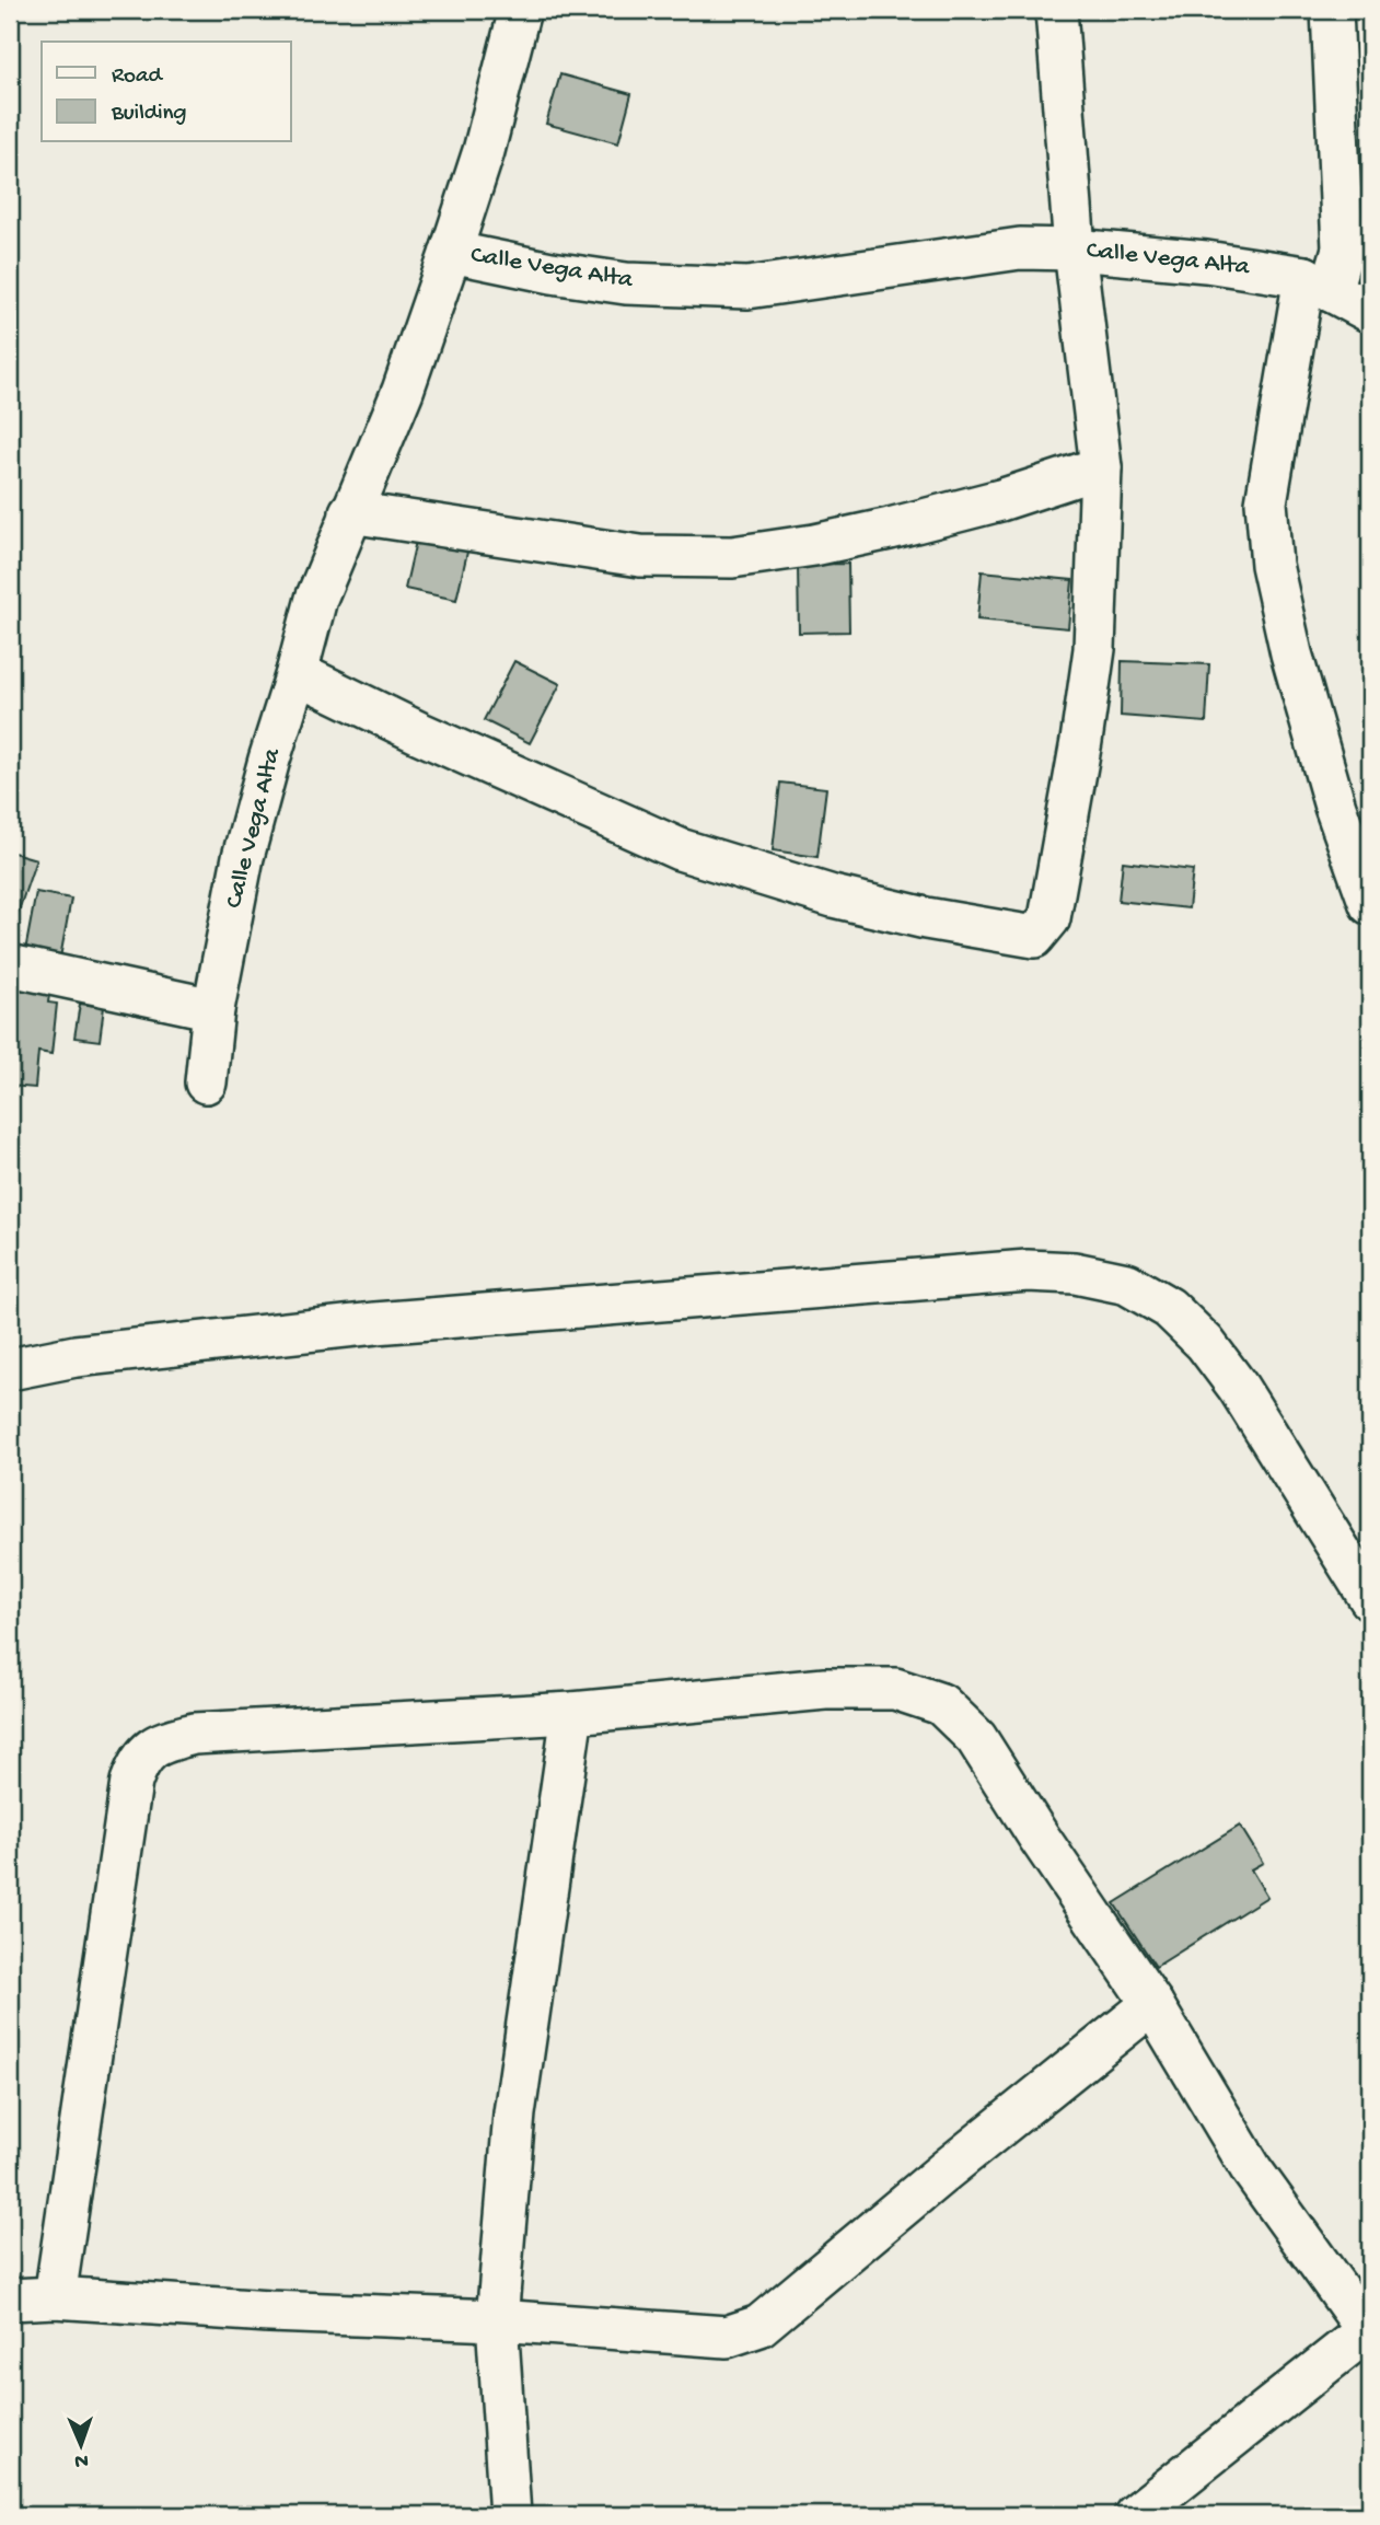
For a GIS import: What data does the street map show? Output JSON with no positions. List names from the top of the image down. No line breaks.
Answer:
{"streets":{"street":["Calle Vega Alta"]},"legend":["Road","Building"],"north":"bottom"}
